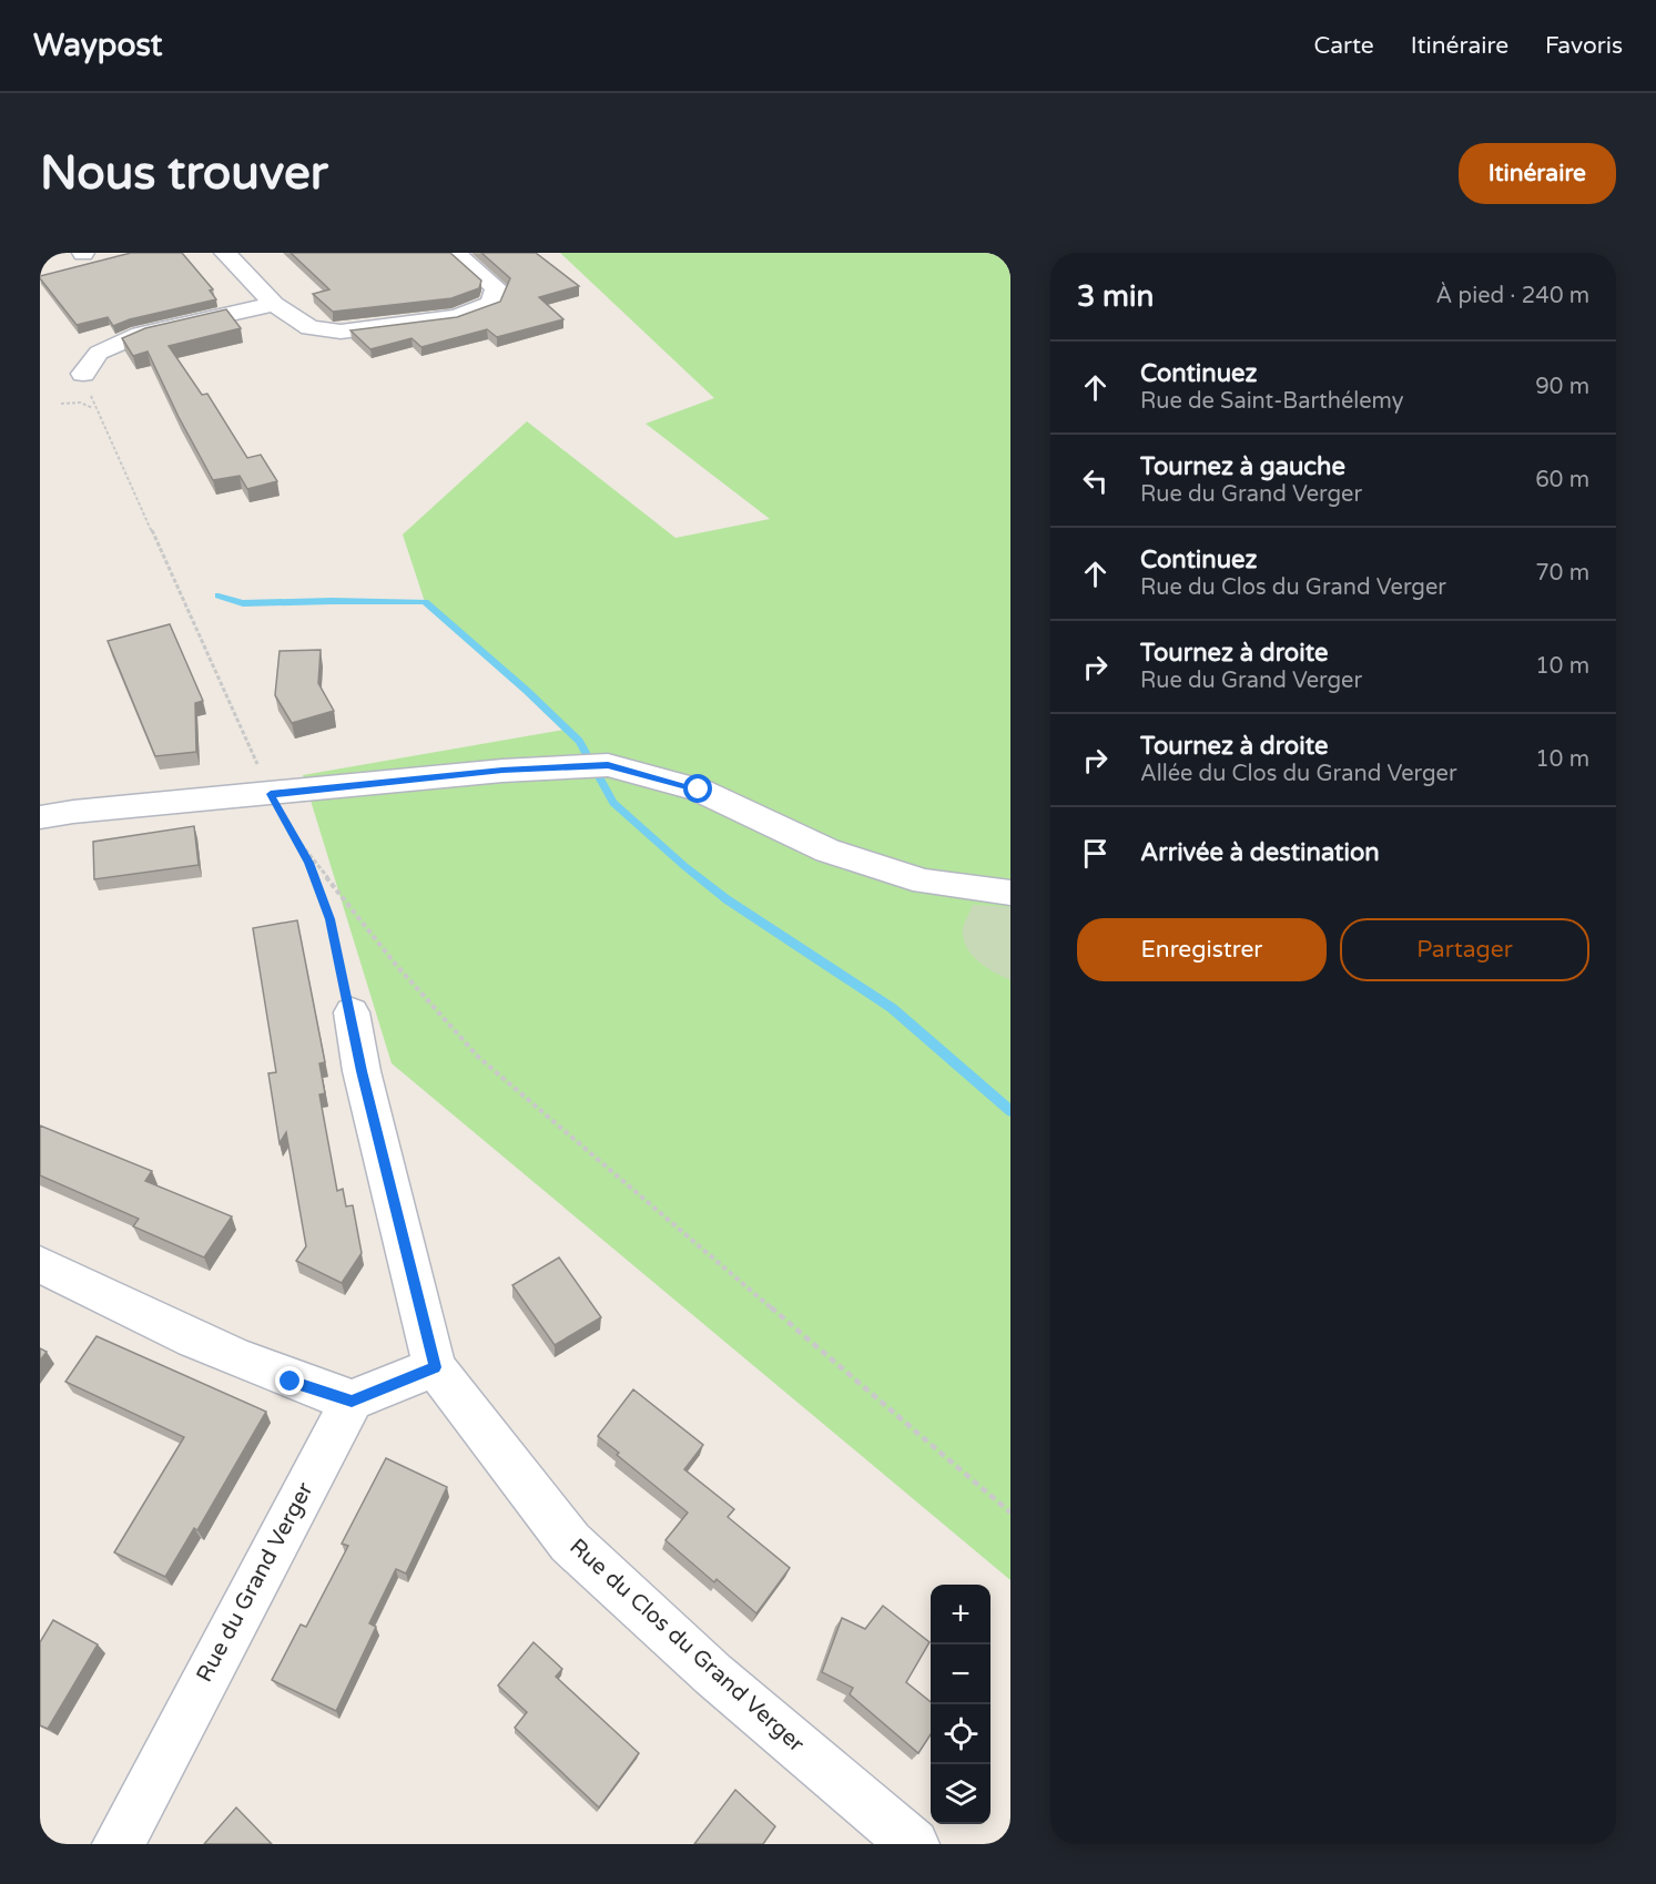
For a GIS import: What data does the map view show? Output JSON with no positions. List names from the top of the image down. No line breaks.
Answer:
{"streets":{"street":["Rue du Grand Verger","Rue du Clos du Grand Verger"]},"page":{"header":"Waypost","nav":["Carte","Itinéraire","Favoris"],"buttons":["Itinéraire",["Enregistrer","Partager"]],"title":"Nous trouver","heading":["3 min","À pied · 240 m"],"list":[["Continuez","Rue de Saint-Barthélemy","90 m"],["Tournez à gauche","Rue du Grand Verger","60 m"],["Continuez","Rue du Clos du Grand Verger","70 m"],["Tournez à droite","Rue du Grand Verger","10 m"],["Tournez à droite","Allée du Clos du Grand Verger","10 m"],"Arrivée à destination"],"map_buttons":["+","−"]}}
